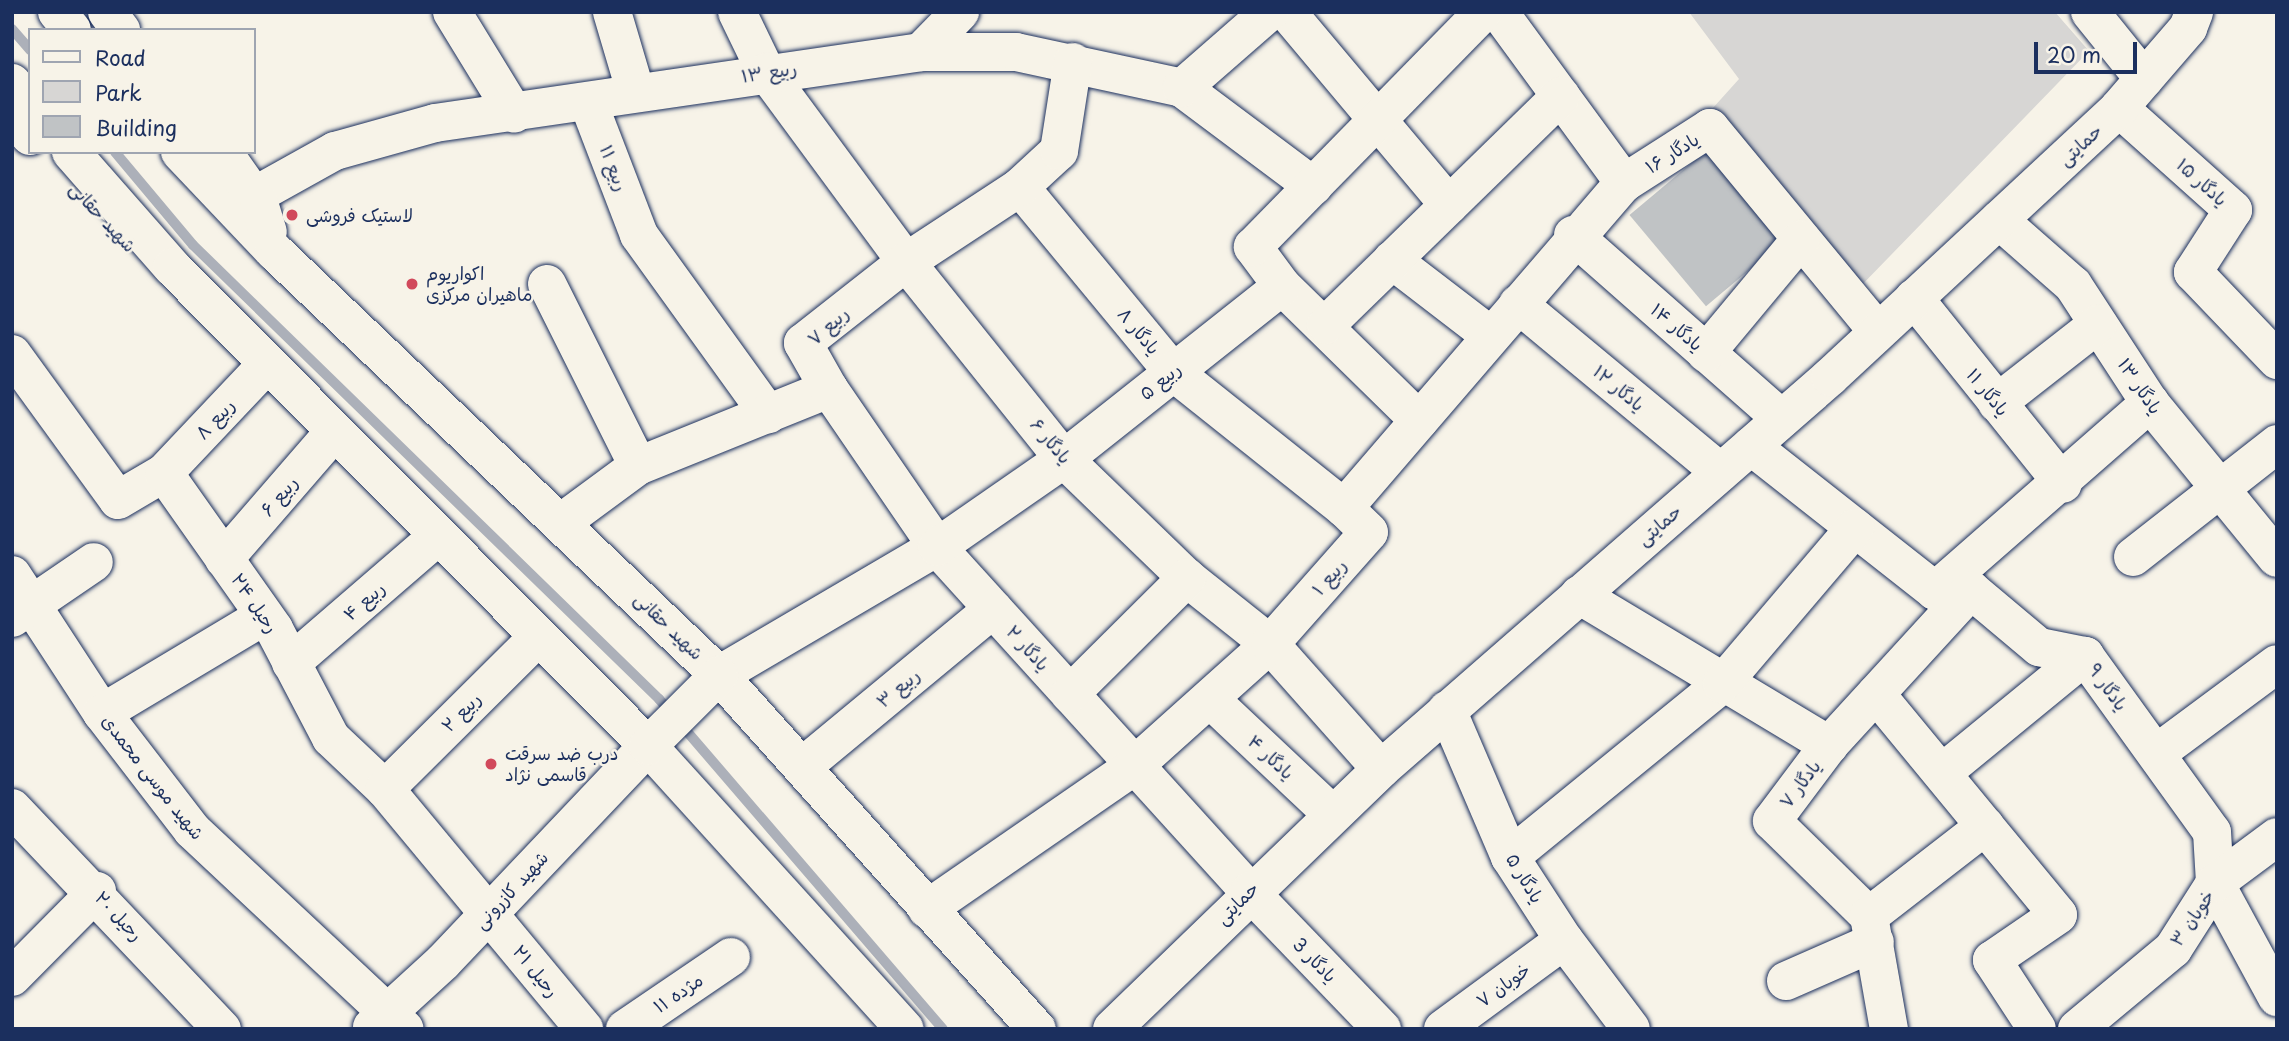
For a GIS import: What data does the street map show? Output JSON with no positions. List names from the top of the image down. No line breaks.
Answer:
{"streets":{"street":["ربیع ۱۳","حمایتی","یادگار ۱۶","ربیع ۱۱","یادگار ۱۵","شهید حقانی","ربیع ۷","یادگار ۱۴","یادگار ۸","ربیع ۵","یادگار ۱۳","یادگار ۱۲","یادگار ۱۱","ربیع ۸","یادگار ۶","ربیع ۶","ربیع ۱","ربیع ۴","رحیل ۲۴","یادگار ۲","یادگار ۹","ربیع ۳","ربیع ۲","یادگار ۴","شهید موسی محمدی","یادگار ۷","یادگار ۵","شهید کازرونی","رحیل ۲۰","خوبان ۳","یادگار 3","رحیل ۲۱","خوبان ۷","مژده ۱۱"]},"crossings":[["ربیع ۱۳","ربیع ۱۱"],["ربیع ۱۳","شهید حقانی"],["ربیع ۱۳","ربیع ۷"],["ربیع ۱۳","یادگار ۶"],["حمایتی","یادگار ۱۶"],["حمایتی","یادگار ۱۵"],["حمایتی","یادگار ۱۴"],["حمایتی","یادگار ۱۳"],["حمایتی","یادگار ۱۲"],["حمایتی","یادگار ۱۱"],["حمایتی","یادگار ۶"],["حمایتی","یادگار ۲"],["حمایتی","یادگار ۹"],["حمایتی","یادگار ۴"],["حمایتی","یادگار ۷"],["حمایتی","یادگار ۵"],["حمایتی","یادگار 3"],["شهید حقانی","ربیع ۵"],["شهید حقانی","ربیع ۸"],["شهید حقانی","ربیع ۶"],["شهید حقانی","ربیع ۱"],["شهید حقانی","ربیع ۴"],["شهید حقانی","ربیع ۳"],["شهید حقانی","ربیع ۲"],["شهید حقانی","شهید کازرونی"],["ربیع ۷","یادگار ۸"],["ربیع ۷","یادگار ۶"],["ربیع ۷","یادگار ۲"],["یادگار ۸","ربیع ۵"],["یادگار ۸","ربیع ۱"],["ربیع ۵","یادگار ۶"],["ربیع ۵","یادگار ۲"],["ربیع ۵","شهید کازرونی"],["ربیع ۸","رحیل ۲۴"],["یادگار ۶","ربیع ۱"],["ربیع ۶","رحیل ۲۴"],["ربیع ۱","یادگار ۲"],["ربیع ۱","یادگار ۴"],["ربیع ۴","رحیل ۲۴"],["رحیل ۲۴","ربیع ۲"],["رحیل ۲۴","شهید کازرونی"],["رحیل ۲۴","رحیل ۲۱"],["یادگار ۲","ربیع ۳"],["یادگار ۲","یادگار 3"],["یادگار ۹","خوبان ۳"],["شهید موسی محمدی","شهید کازرونی"],["یادگار ۵","خوبان ۷"],["شهید کازرونی","رحیل ۲۱"]],"places":["لاستیک فروشی","اکواریوم ماهیران مرکزی","درب ضد سرقت قاسمی نژاد"],"legend":["Road","Park","Building"],"scale_bar":"20 m"}
